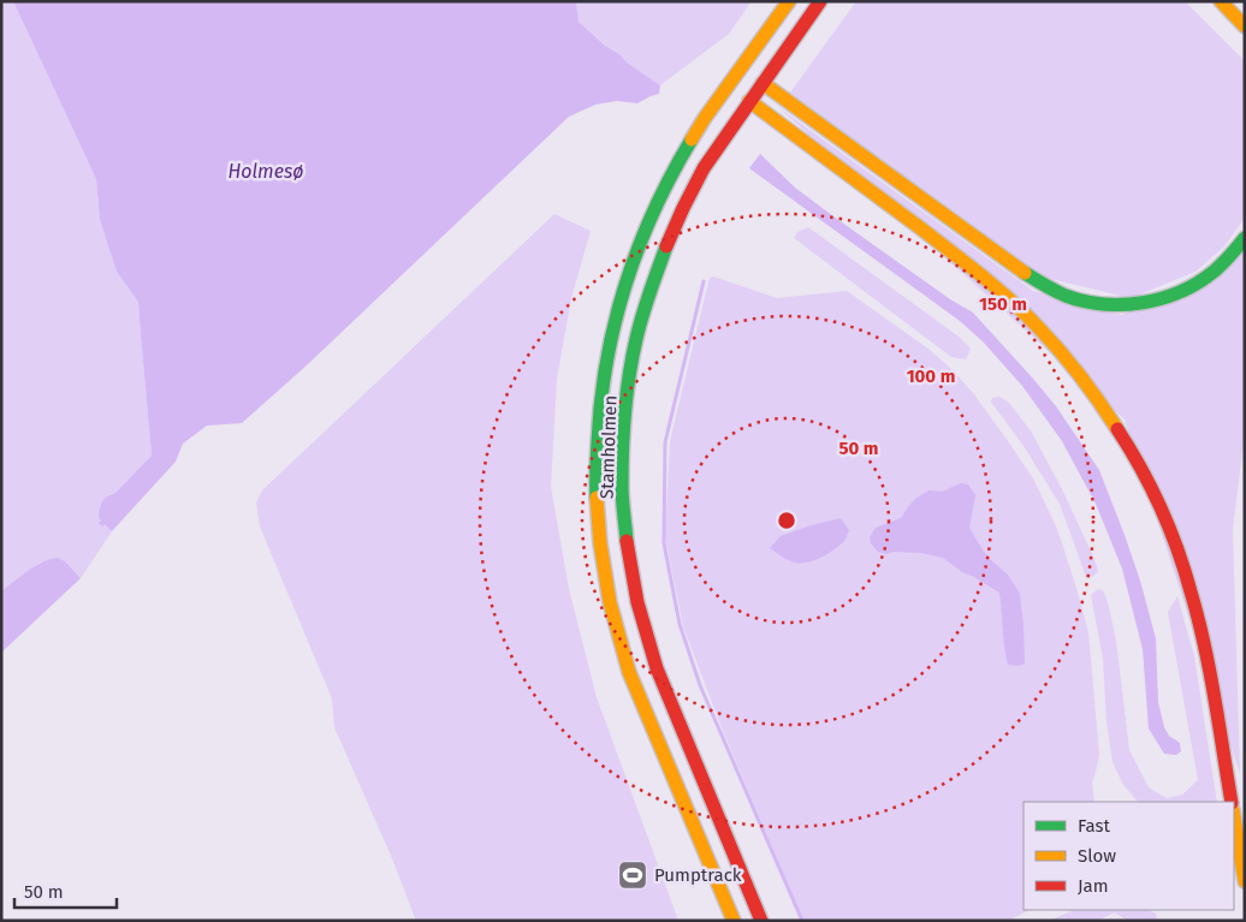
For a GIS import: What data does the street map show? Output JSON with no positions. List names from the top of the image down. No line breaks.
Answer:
{"streets":{"main road":["Stamholmen"]},"water":["Holmesø"],"places":{"sports":["Pumptrack"]},"legend":["Fast","Slow","Jam"],"scale_bar":"50 m","rings":["150 m","100 m","50 m"]}
